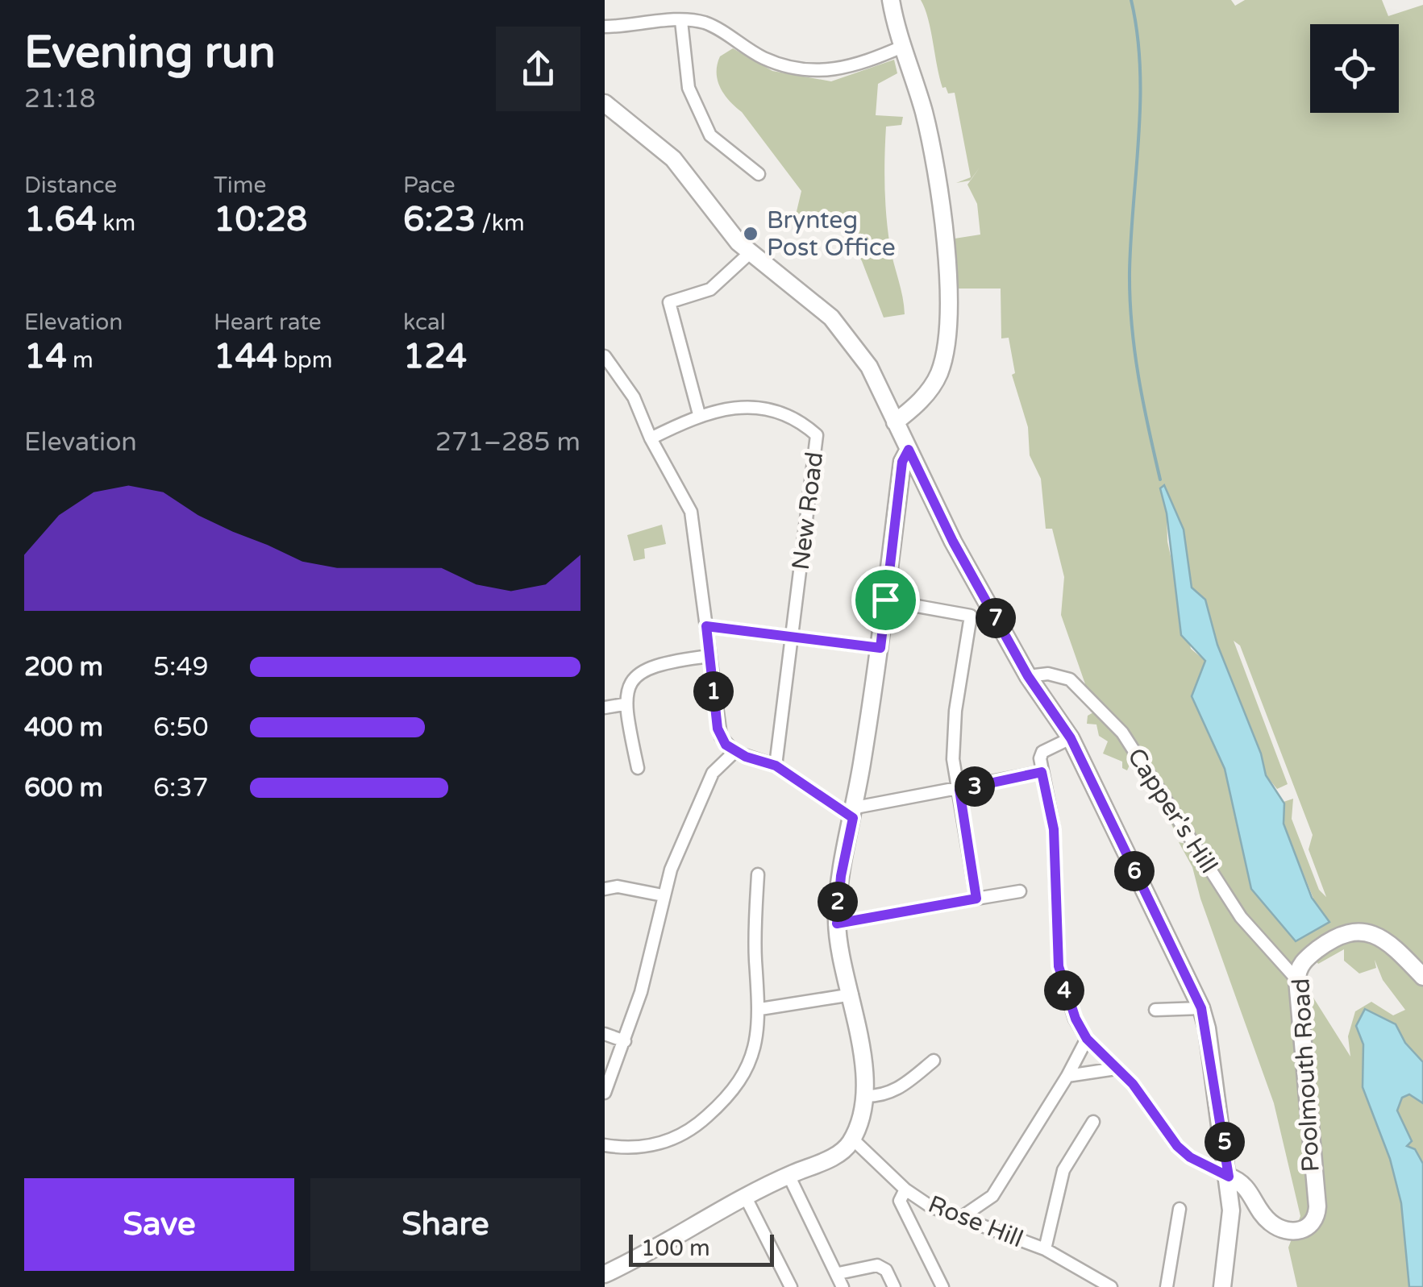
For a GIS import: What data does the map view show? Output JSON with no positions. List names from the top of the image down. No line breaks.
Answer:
{"streets":{"street":["New Road","Capper's Hill","Poolmouth Road","Rose Hill"]},"crossings":[["Capper's Hill","Poolmouth Road"]],"places":["Brynteg Post Office"],"scale_bar":"100 m","page":{"heading":["Evening run","21:18"],"stats":[["Distance","1.64 km"],["Time","10:28"],["Pace","6:23 /km"],["Elevation","14 m"],["Heart rate","144 bpm"],["kcal","124"]],"chart":["Elevation","271–285 m"],"pins":["7","1","3","6","2","4","5"],"list":[{"name":"200 m","note":"5:49"},{"name":"400 m","note":"6:50"},{"name":"600 m","note":"6:37"}],"buttons":["Save","Share"],"scale":"100 m"}}
